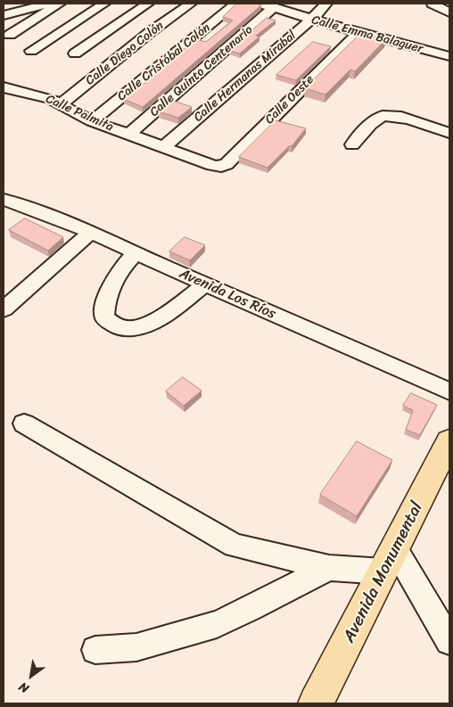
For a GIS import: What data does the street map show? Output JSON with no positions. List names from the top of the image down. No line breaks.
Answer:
{"streets":{"main road":["Avenida Monumental"],"street":["Calle Emma Balaguer","Calle Diego Colón","Calle Cristóbal Colón","Calle Quinto Centenario","Calle Hermanas Mirabal","Calle Oeste","Calle Palmita","Avenida Los Ríos"]},"crossings":[["Calle Emma Balaguer","Calle Quinto Centenario"],["Calle Emma Balaguer","Calle Hermanas Mirabal"],["Calle Emma Balaguer","Calle Oeste"],["Calle Diego Colón","Calle Palmita"],["Calle Cristóbal Colón","Calle Palmita"],["Calle Quinto Centenario","Calle Palmita"],["Calle Hermanas Mirabal","Calle Palmita"],["Calle Oeste","Calle Palmita"]],"north":"bottom left"}
